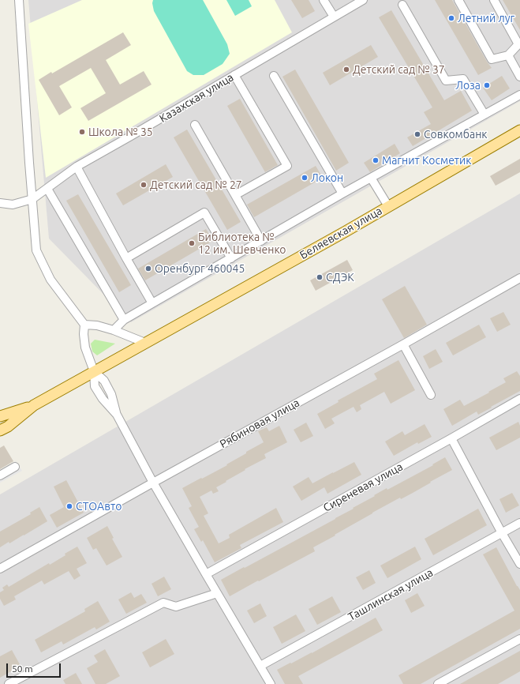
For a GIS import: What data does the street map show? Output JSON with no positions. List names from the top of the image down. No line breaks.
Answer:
{"streets":{"main road":["Беляевская улица"],"street":["Казахская улица","Рябиновая улица","Сиреневая улица","Ташлинская улица"]},"places":["Летний луг","Детский сад № 37","Лоза","Школа № 35","Совкомбанк","Магнит Косметик","Локон","Детский сад № 27","Библиотека № 12 им. Шевченко","Оренбург 460045","СДЭК","СТОАвто"],"scale_bar":"50 m"}
